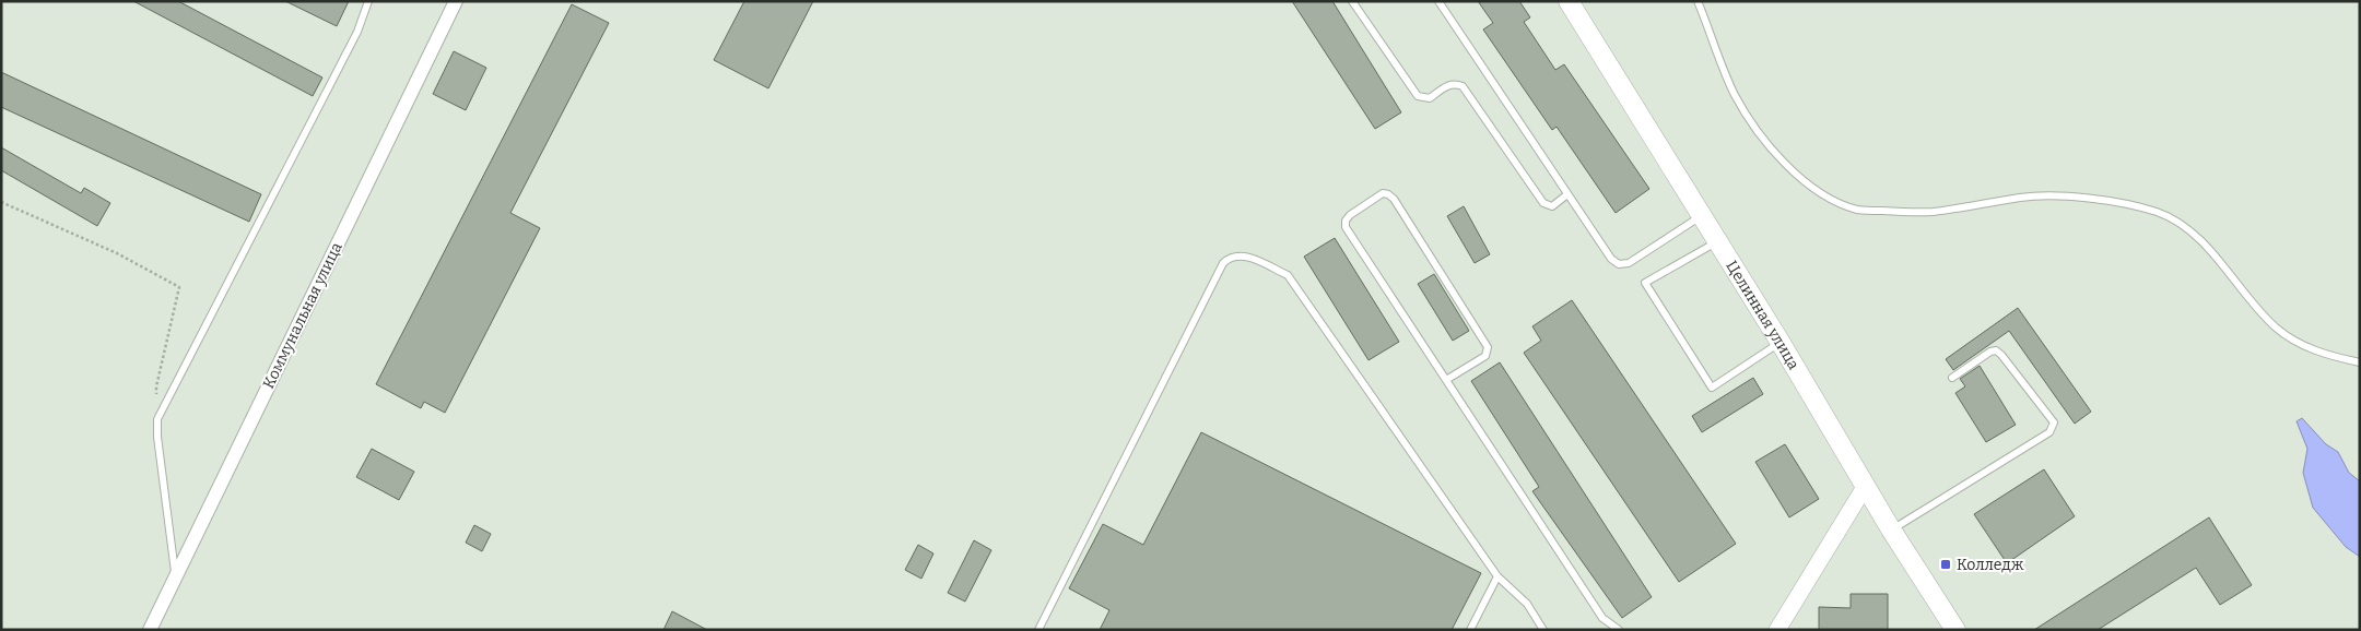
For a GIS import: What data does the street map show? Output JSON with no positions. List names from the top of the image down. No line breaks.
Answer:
{"streets":{"main road":["Целинная улица"],"street":["Коммунальная улица"]},"places":{"transit":["Колледж"]}}
